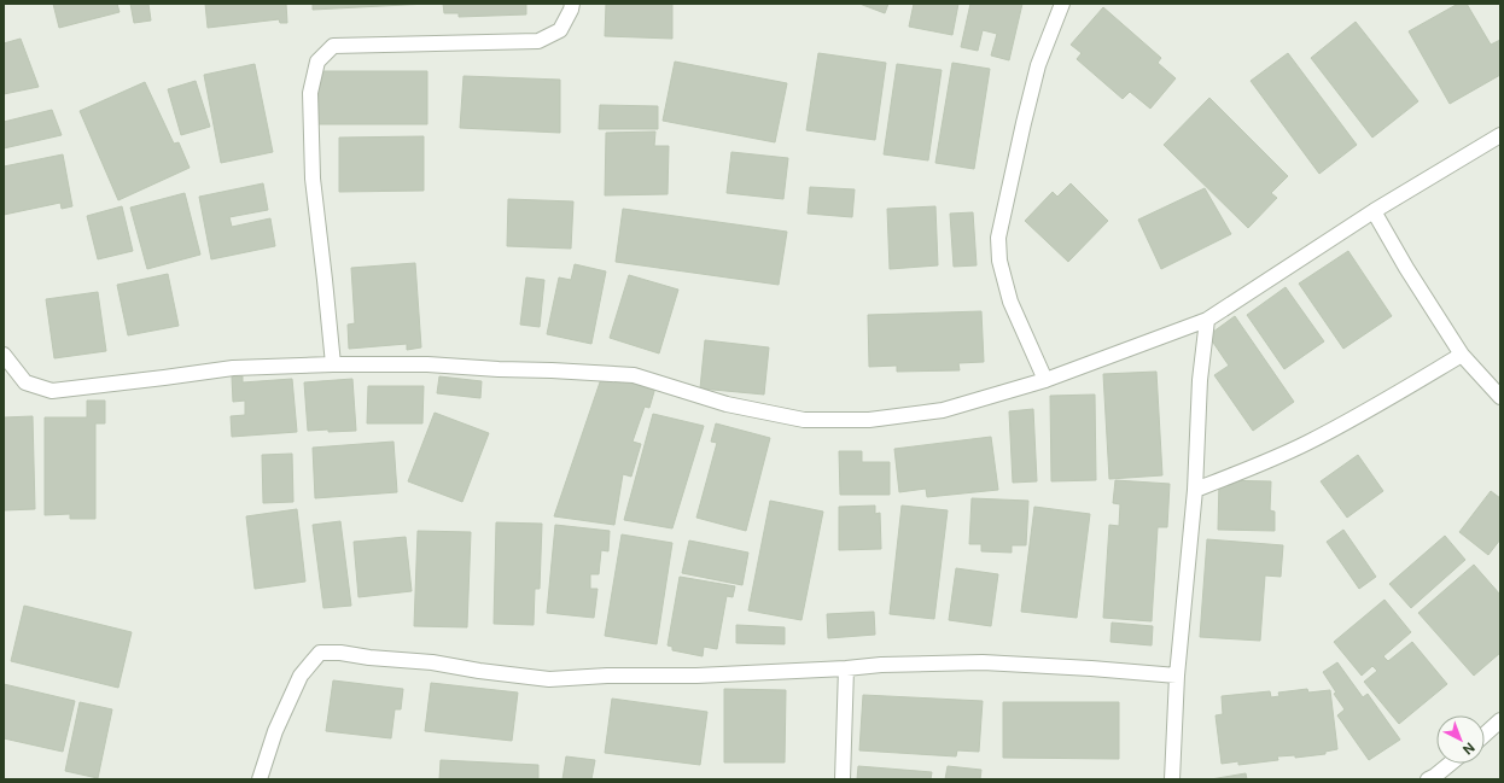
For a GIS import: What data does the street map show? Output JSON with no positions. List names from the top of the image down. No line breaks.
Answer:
{"north":"bottom right"}
